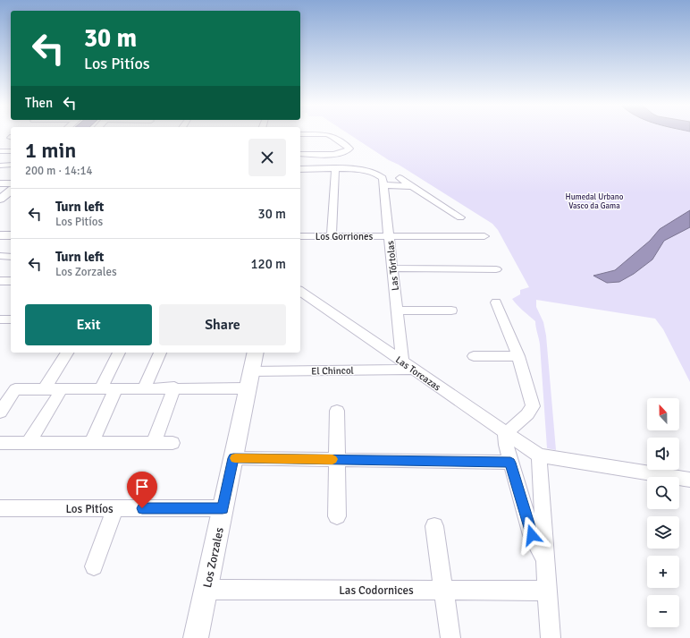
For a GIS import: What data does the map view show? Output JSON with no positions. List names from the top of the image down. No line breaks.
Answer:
{"streets":{"street":["Los Gorriones","Las Tórtolas","El Chincol","Las Torcazas","Los Pitíos","Los Zorzales","Las Codornices"]},"crossings":[["Los Gorriones","Las Tórtolas"],["Las Tórtolas","Las Torcazas"],["El Chincol","Las Torcazas"],["El Chincol","Los Zorzales"],["Los Pitíos","Los Zorzales"],["Los Zorzales","Las Codornices"]],"parks":["Humedal Urbano Vasco da Gama"],"north":"top","page":{"turn":["30 m","Los Pitíos"],"then":"Then","heading":["1 min","200 m · 14:14"],"list":[{"name":"Turn left","note":"Los Pitíos","value":"30 m"},{"name":"Turn left","note":"Los Zorzales","value":"120 m"}],"buttons":["Exit","Share"],"map_buttons":["+","−"]}}
